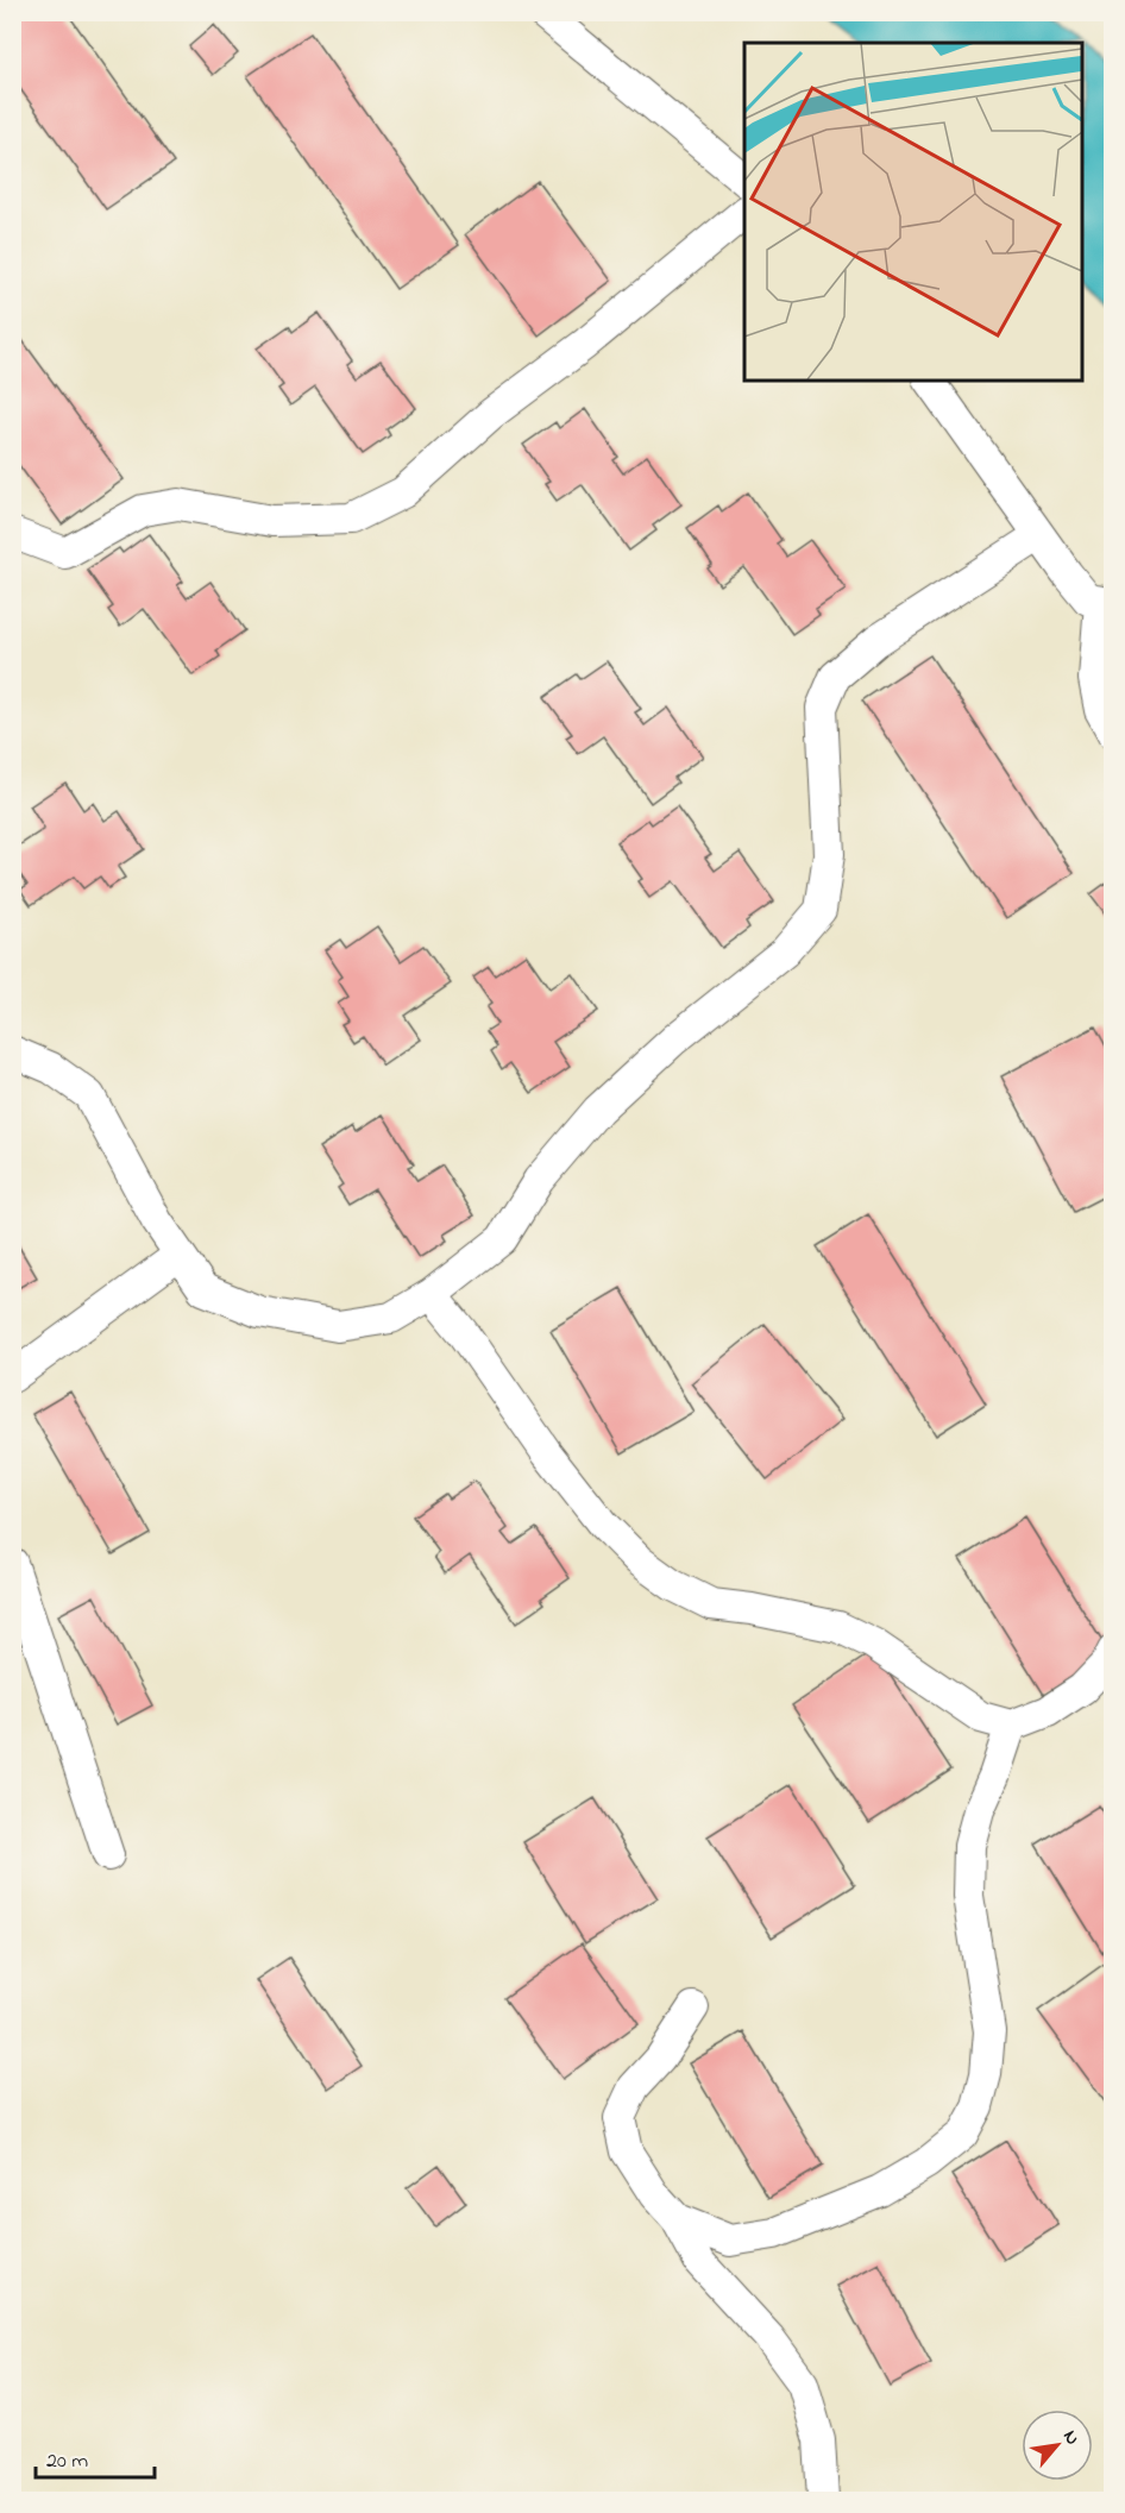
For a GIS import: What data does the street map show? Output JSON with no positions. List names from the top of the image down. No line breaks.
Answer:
{"scale_bar":"20 m","north":"top right"}
